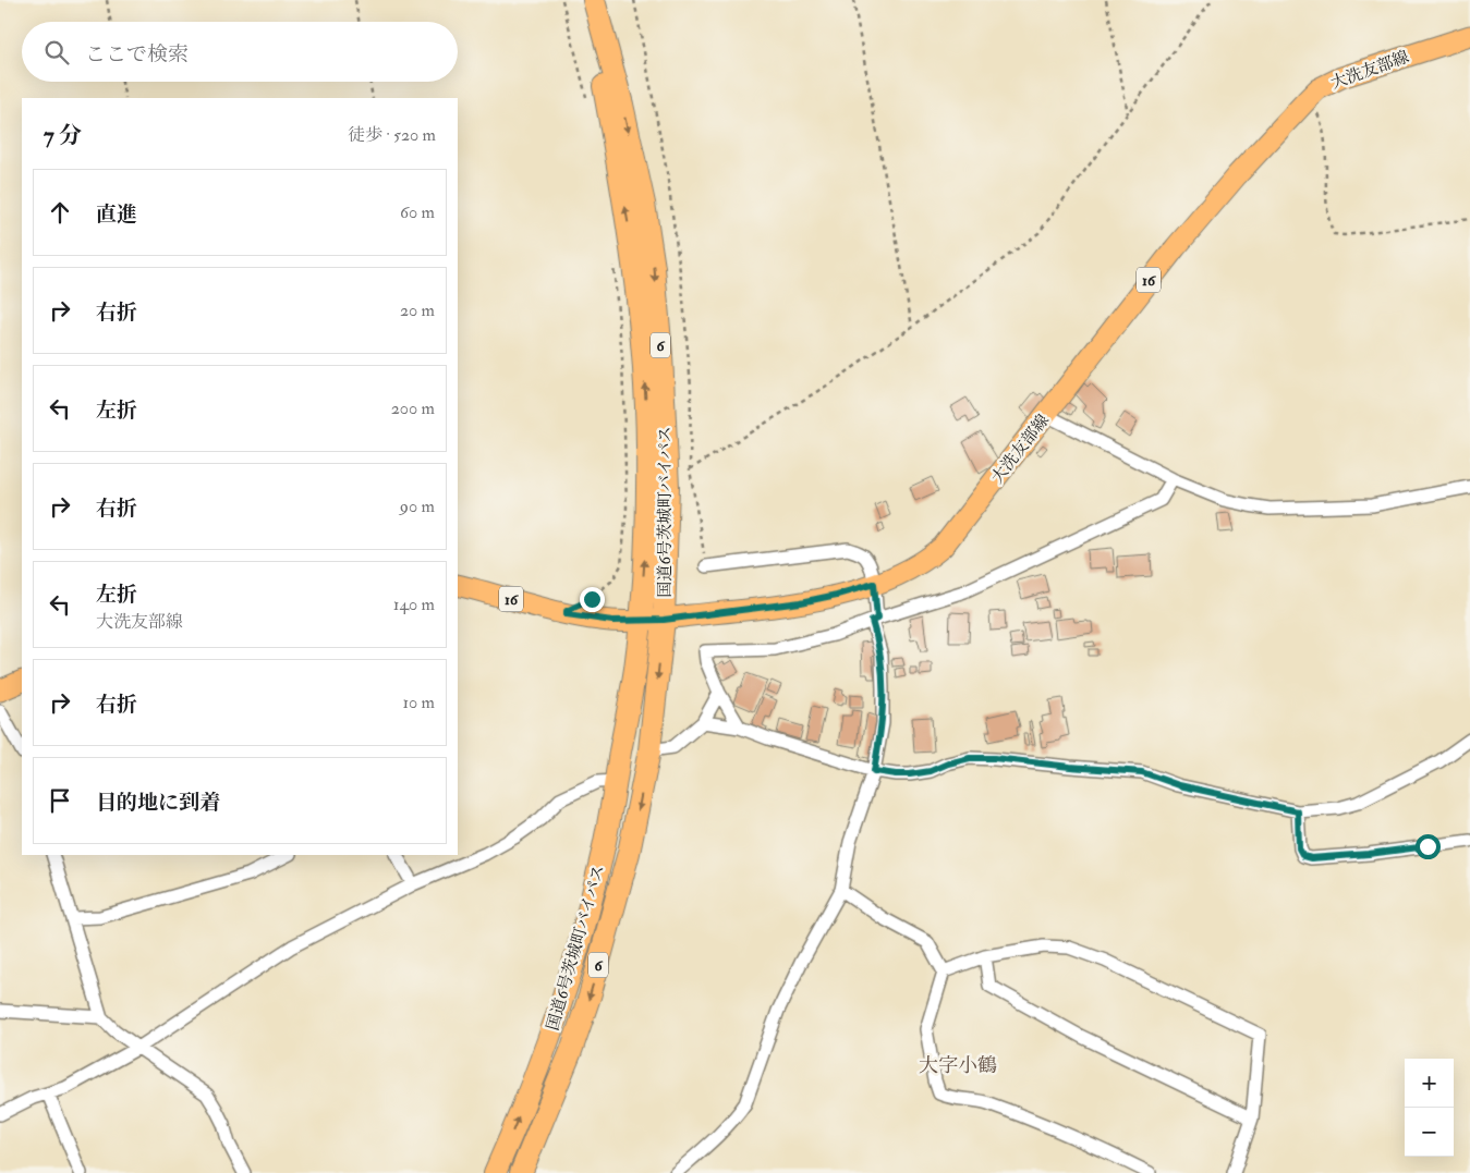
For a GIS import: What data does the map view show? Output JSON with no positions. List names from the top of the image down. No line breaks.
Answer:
{"streets":{"highway":["6","国道6号茨城町バイパス"],"main road":["大洗友部線","16"]},"crossings":[["大洗友部線","国道6号茨城町バイパス"]],"districts":["大字小鶴"],"page":{"search":"ここで検索","heading":["7 分","徒歩 · 520 m"],"list":[["直進","60 m"],["右折","20 m"],["左折","200 m"],["右折","90 m"],["左折","大洗友部線","140 m"],["右折","10 m"],"目的地に到着"],"map_buttons":["+","−"]}}
